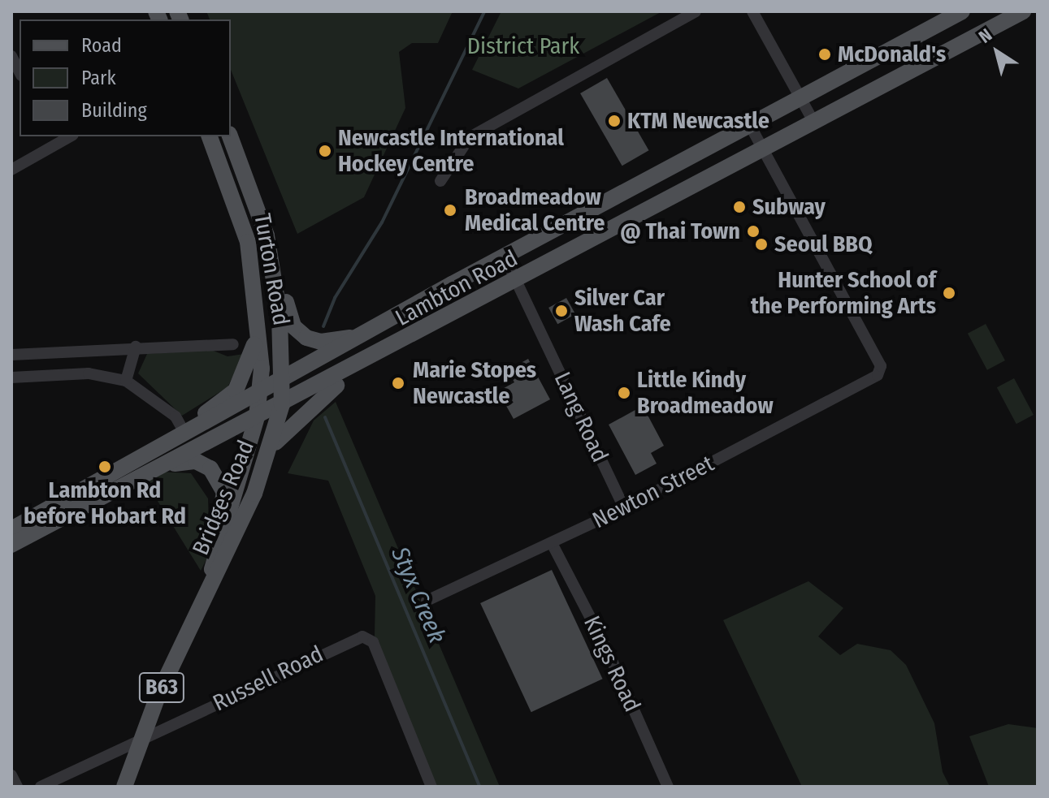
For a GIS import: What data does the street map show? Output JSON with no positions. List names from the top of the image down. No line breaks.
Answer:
{"streets":{"main road":["Turton Road","Lambton Road","Bridges Road","B63"],"street":["Lang Road","Newton Street","Kings Road","Russell Road"]},"crossings":[["Turton Road","Lambton Road"],["Turton Road","Bridges Road"],["Lambton Road","Lang Road"],["Lambton Road","Newton Street"],["Lambton Road","Bridges Road"],["Lang Road","Newton Street"],["Newton Street","Kings Road"],["Bridges Road","Russell Road"]],"water":["Styx Creek"],"parks":["District Park"],"places":["McDonald's","KTM Newcastle","Newcastle International Hockey Centre","Subway","Broadmeadow Medical Centre","@ Thai Town","Seoul BBQ","Hunter School of the Performing Arts","Silver Car Wash Cafe","Marie Stopes Newcastle","Little Kindy Broadmeadow","Lambton Rd before Hobart Rd"],"legend":["Road","Park","Building"],"north":"top left"}
